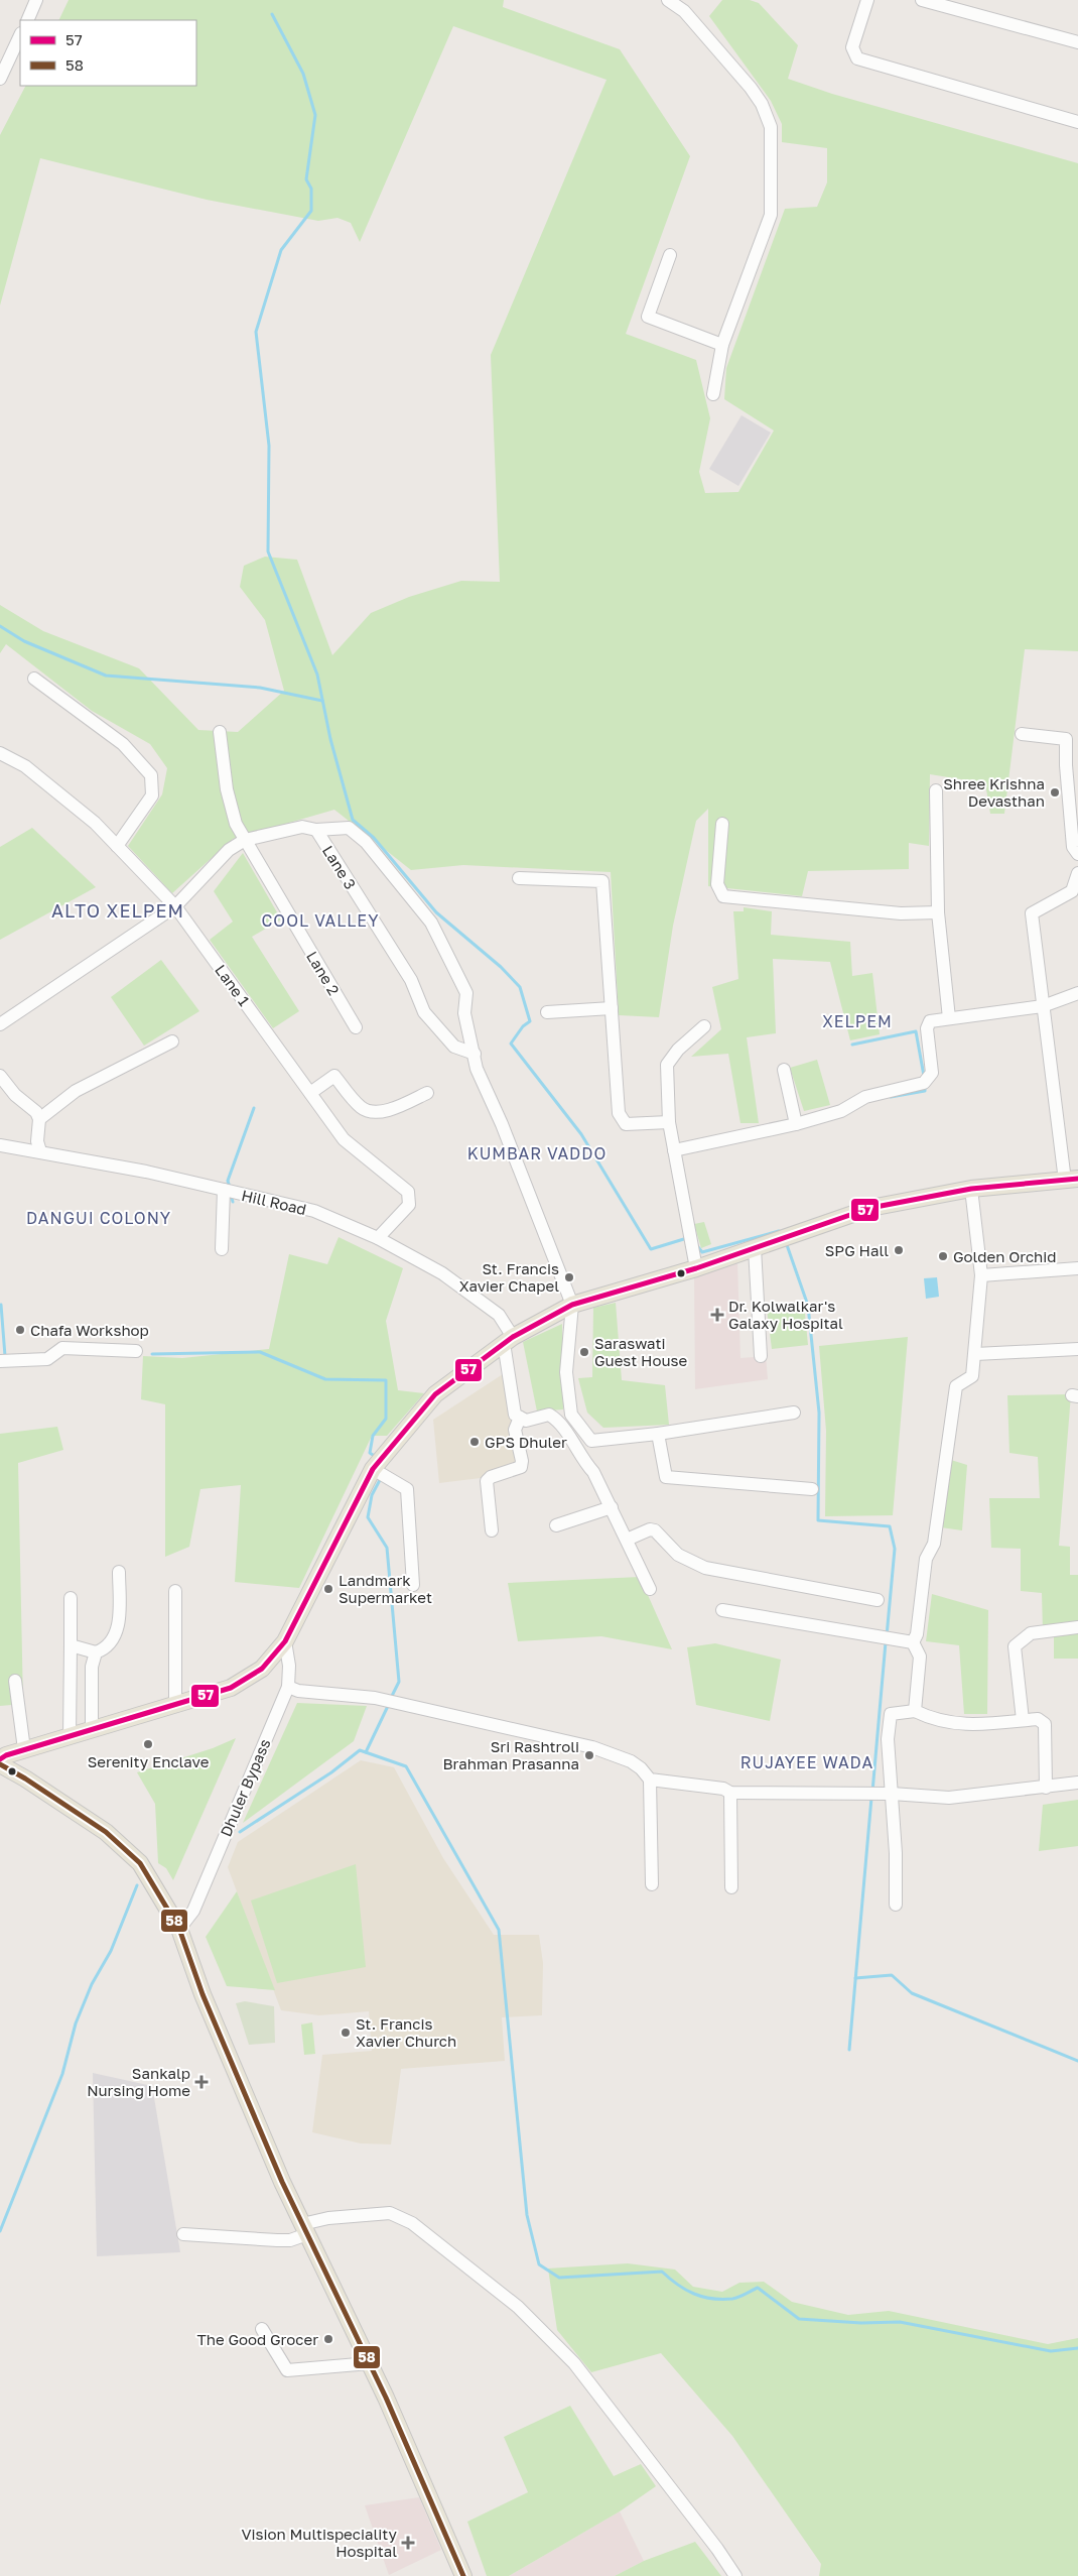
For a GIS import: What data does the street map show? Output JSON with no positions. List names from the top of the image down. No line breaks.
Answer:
{"streets":{"street":["Lane 3","Lane 2","Lane 1","Hill Road","Dhuler Bypass"]},"crossings":[["Lane 1","Hill Road"]],"districts":["ALTO XELPEM","COOL VALLEY","XELPEM","KUMBAR VADDO","DANGUI COLONY","RUJAYEE WADA"],"places":{"other":["Shree Krishna Devasthan","SPG Hall","Golden Orchid","St. Francis Xavier Chapel","Chafa Workshop","Saraswati Guest House","GPS Dhuler","Landmark Supermarket","Serenity Enclave","Sri Rashtroli Brahman Prasanna","St. Francis Xavier Church","The Good Grocer"],"health":["Dr. Kolwalkar's Galaxy Hospital","Sankalp Nursing Home","Vision Multispeciality Hospital"]},"lines":["transit line 57","transit line 58"],"legend":["57","58"]}
